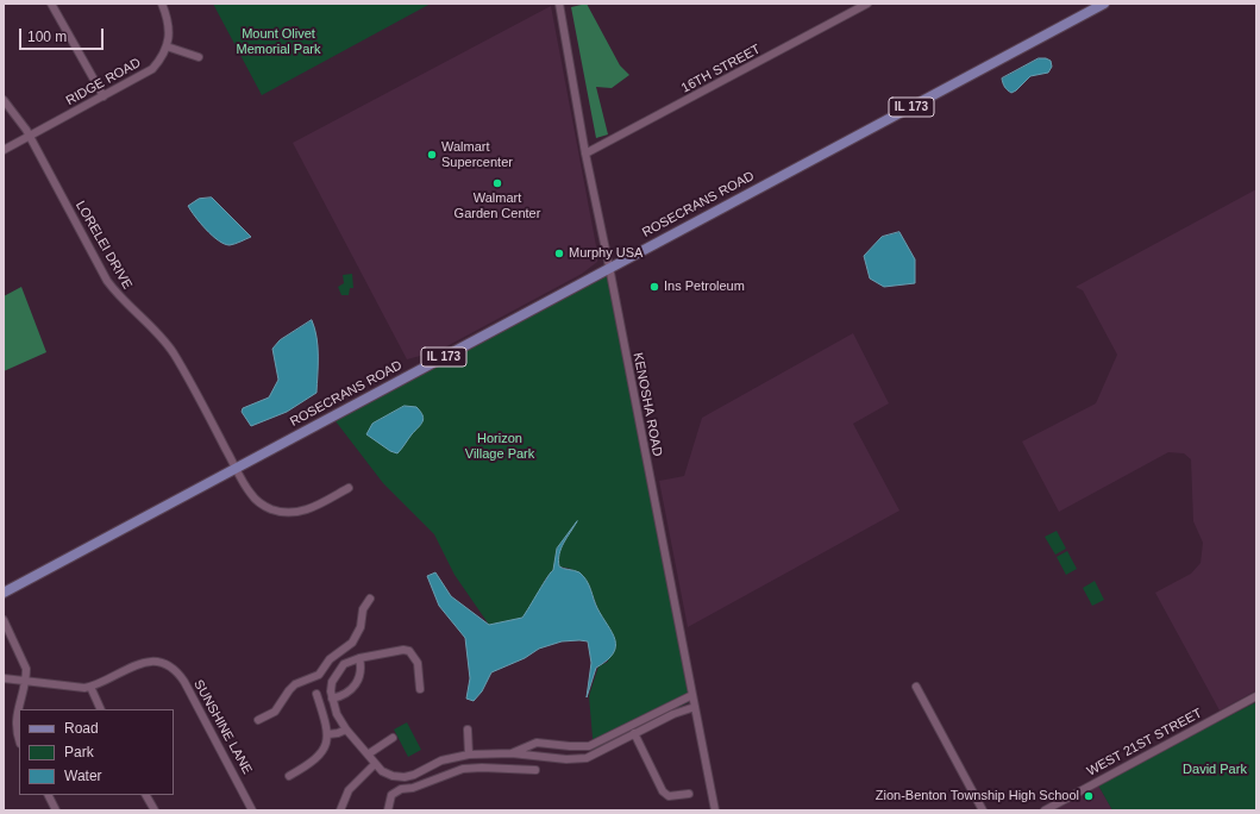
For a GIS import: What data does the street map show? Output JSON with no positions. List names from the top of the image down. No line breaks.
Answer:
{"streets":{"main road":["IL 173","ROSECRANS ROAD"],"street":["16TH STREET","RIDGE ROAD","LORELEI DRIVE","KENOSHA ROAD","SUNSHINE LANE","WEST 21ST STREET"]},"crossings":[["16TH STREET","KENOSHA ROAD"],["RIDGE ROAD","LORELEI DRIVE"],["ROSECRANS ROAD","LORELEI DRIVE"],["ROSECRANS ROAD","KENOSHA ROAD"]],"parks":["Mount Olivet Memorial Park","Horizon Village Park","David Park"],"places":["Walmart Supercenter","Walmart Garden Center","Murphy USA","Ins Petroleum","Zion-Benton Township High School"],"legend":["Road","Park","Water"],"scale_bar":"100 m"}
